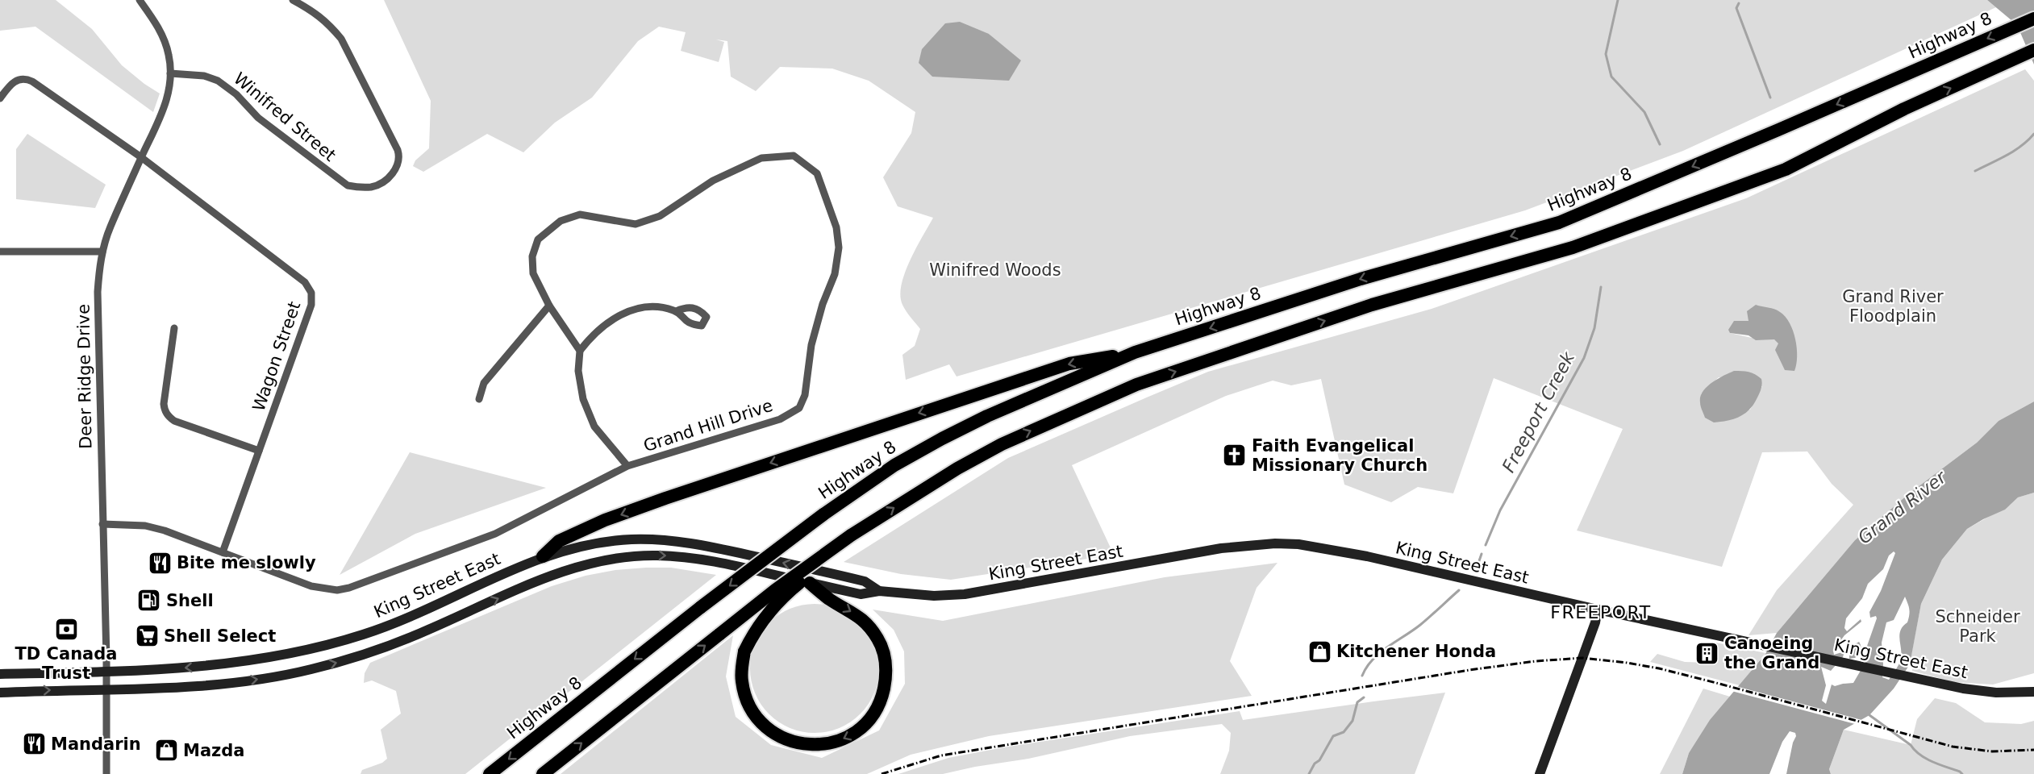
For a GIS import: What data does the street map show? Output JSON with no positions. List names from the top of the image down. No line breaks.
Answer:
{"streets":{"highway":["Highway 8"],"main road":["King Street East"],"street":["Winifred Street","Wagon Street","Deer Ridge Drive","Grand Hill Drive"]},"crossings":[["Winifred Street","Deer Ridge Drive"],["Wagon Street","Deer Ridge Drive"],["Wagon Street","Grand Hill Drive"],["Deer Ridge Drive","Grand Hill Drive"],["Deer Ridge Drive","King Street East"]],"districts":["FREEPORT"],"water":["Freeport Creek","Grand River"],"parks":["Winifred Woods","Grand River Floodplain","Schneider Park"],"places":{"church":["Faith Evangelical Missionary Church"],"restaurant":["Bite me slowly","Mandarin"],"fuel station":["Shell"],"bank":["TD Canada Trust"],"supermarket":["Shell Select"],"shop":["Kitchener Honda","Mazda"],"building":["Canoeing the Grand"]}}
